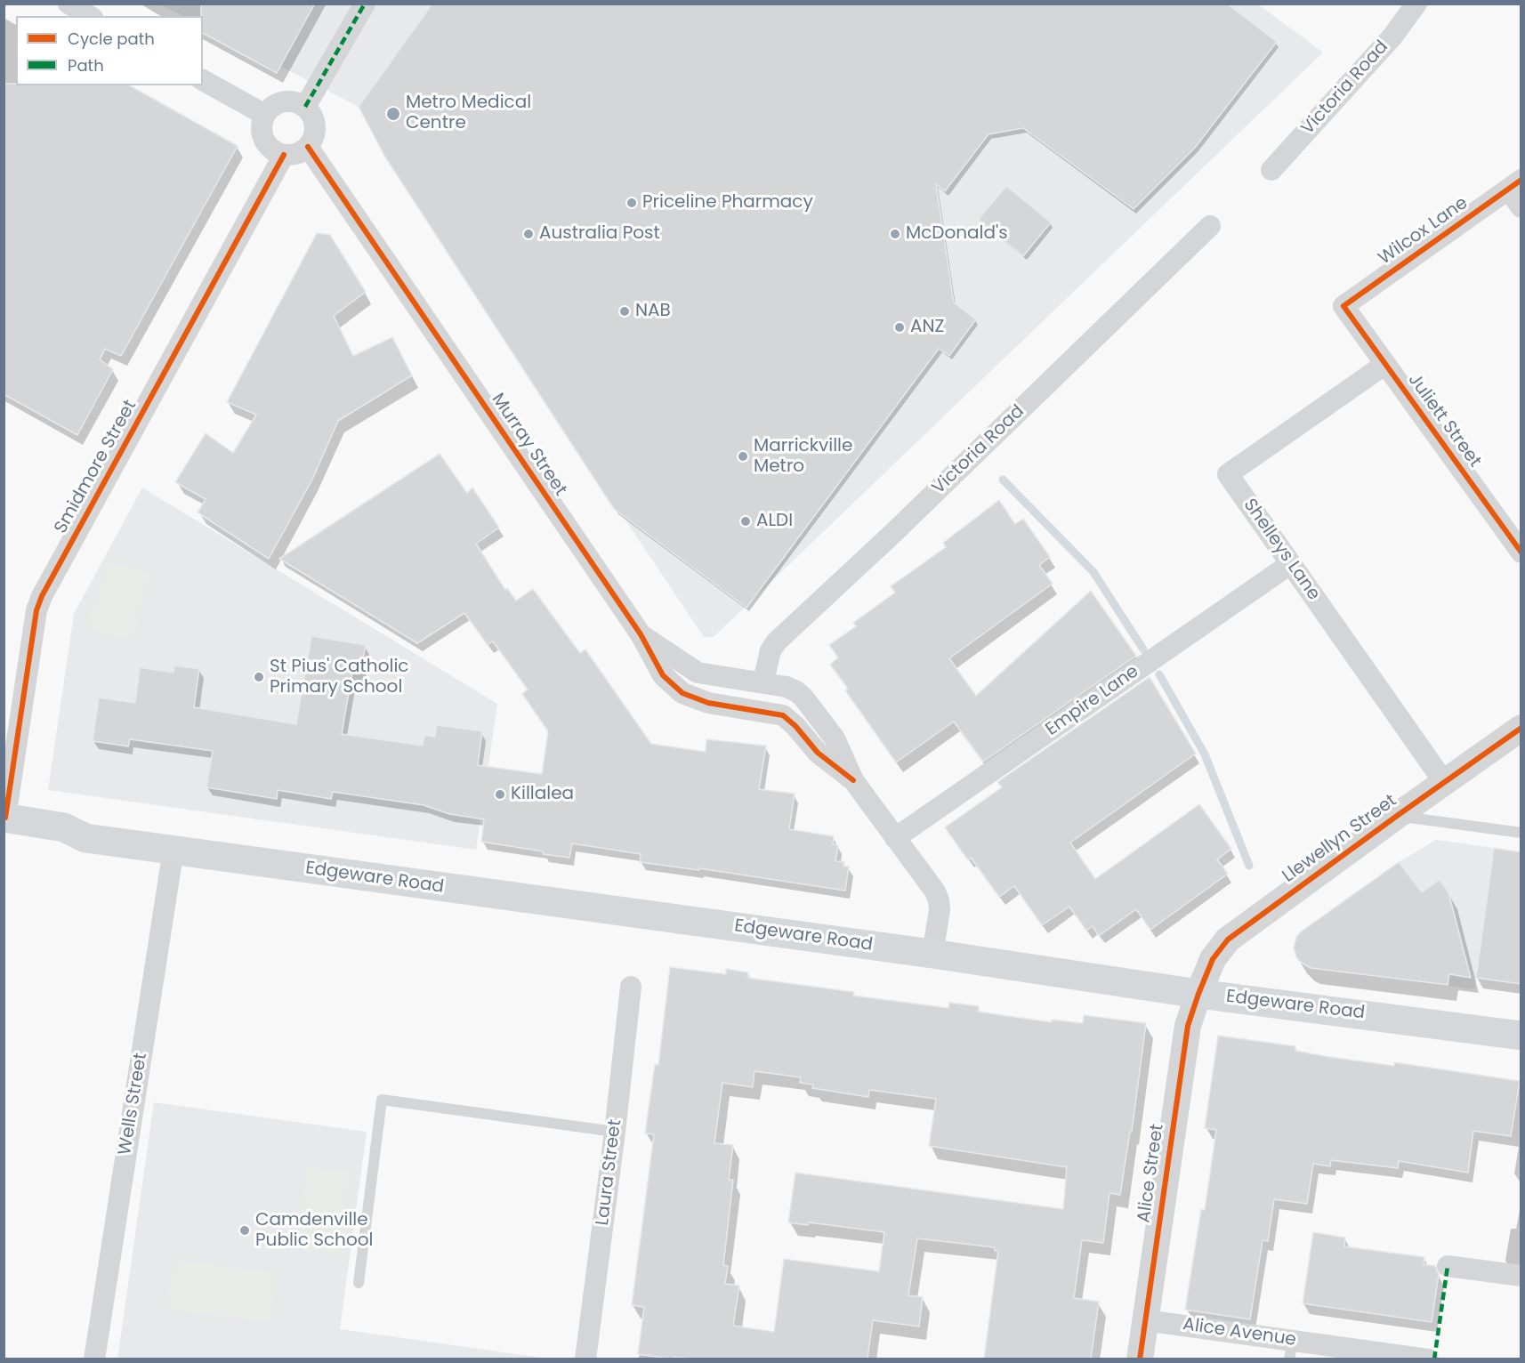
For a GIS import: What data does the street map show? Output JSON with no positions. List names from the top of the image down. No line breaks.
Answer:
{"streets":{"main road":["Edgeware Road"],"street":["Victoria Road","Wilcox Lane","Juliett Street","Murray Street","Smidmore Street","Shelleys Lane","Empire Lane","Llewellyn Street","Wells Street","Laura Street","Alice Street","Alice Avenue"]},"crossings":[["Victoria Road","Murray Street"],["Wilcox Lane","Juliett Street"],["Juliett Street","Shelleys Lane"],["Murray Street","Smidmore Street"],["Smidmore Street","Edgeware Road"],["Shelleys Lane","Empire Lane"],["Shelleys Lane","Llewellyn Street"],["Llewellyn Street","Edgeware Road"],["Llewellyn Street","Alice Street"],["Edgeware Road","Wells Street"],["Edgeware Road","Alice Street"],["Alice Street","Alice Avenue"]],"places":["Metro Medical Centre","Priceline Pharmacy","Australia Post","McDonald's","NAB","ANZ","Marrickville Metro","ALDI","St Pius' Catholic Primary School","Killalea","Camdenville Public School"],"legend":["Cycle path","Path"]}
